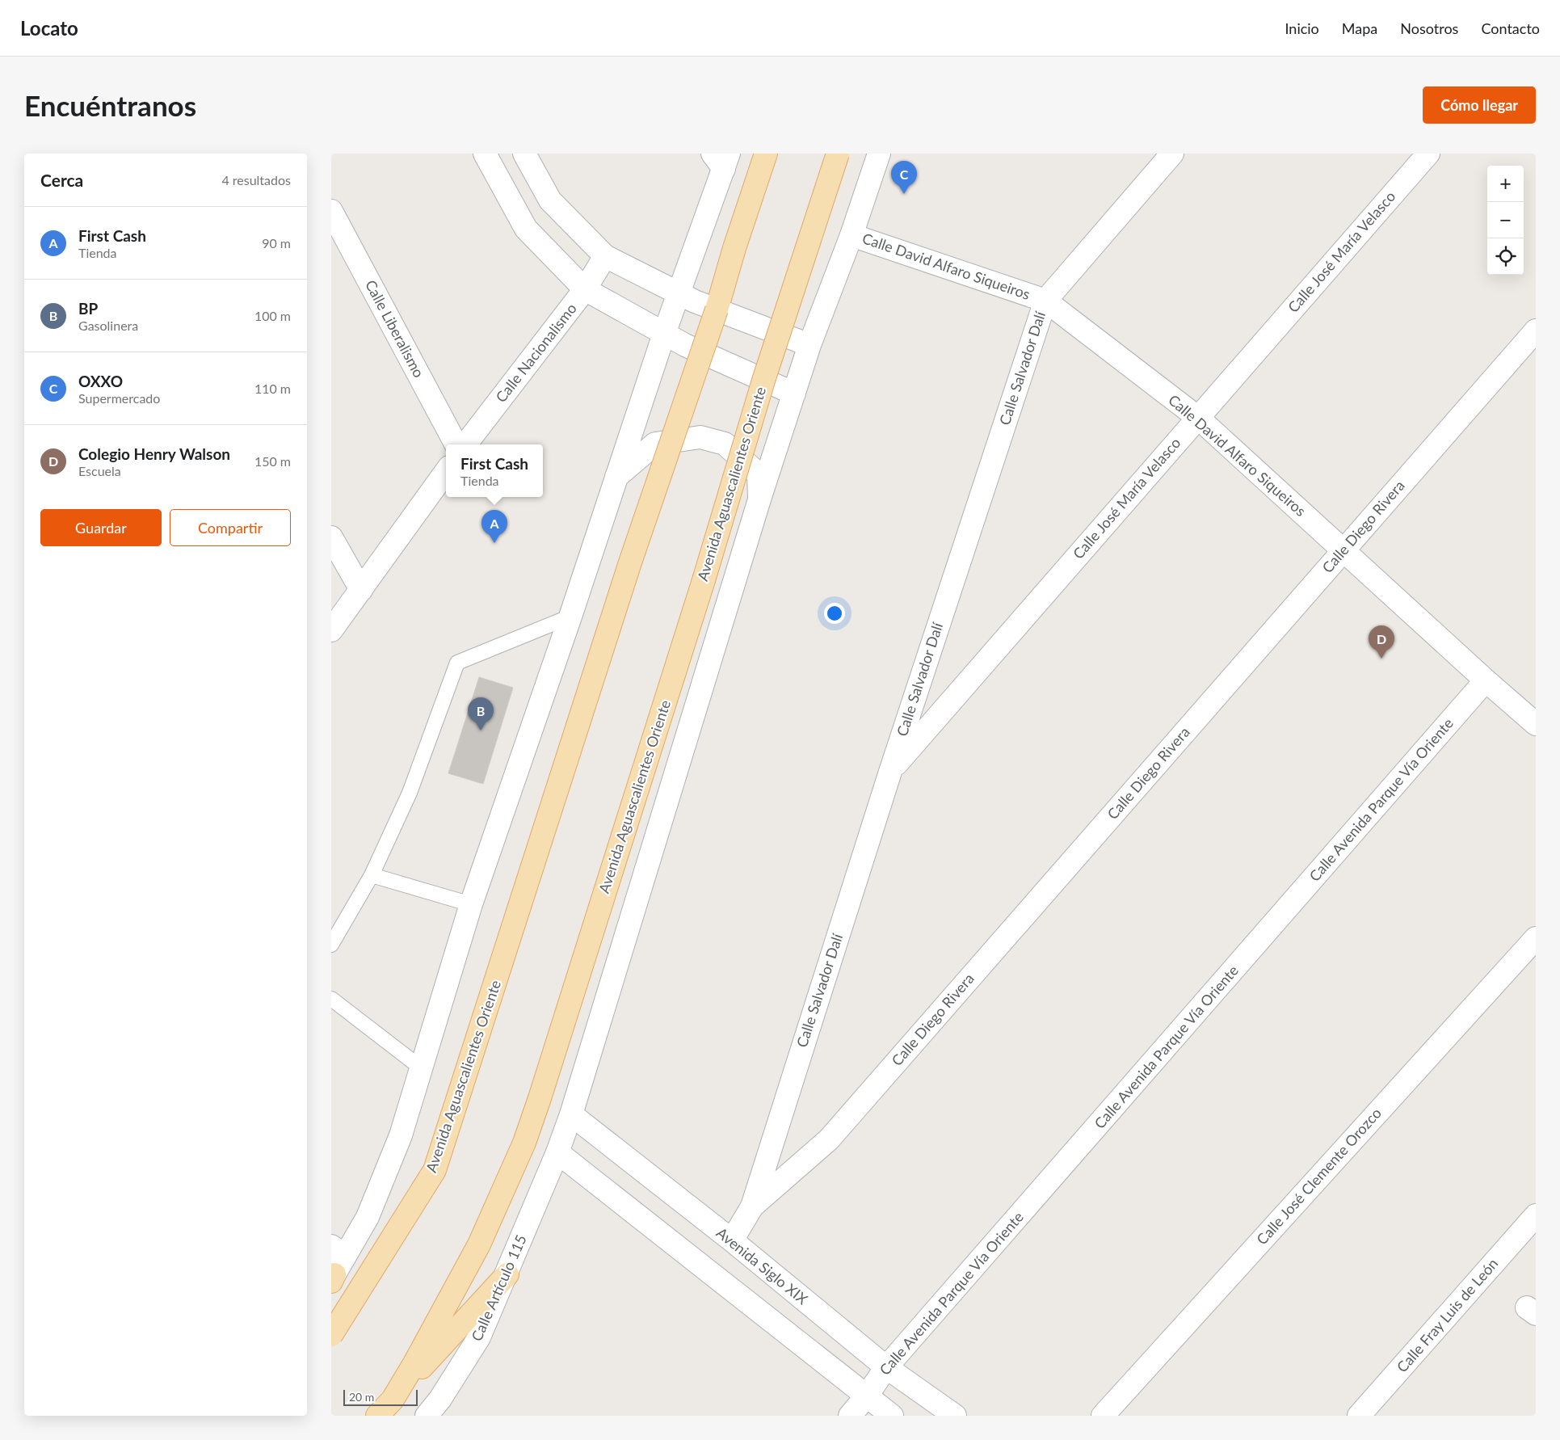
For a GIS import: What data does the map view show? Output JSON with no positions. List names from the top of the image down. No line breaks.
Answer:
{"streets":{"main road":["Avenida Aguascalientes Oriente"],"street":["Calle José María Velasco","Calle David Alfaro Siqueiros","Calle Liberalismo","Calle Nacionalismo","Calle Salvador Dalí","Calle Diego Rivera","Calle Avenida Parque Vía Oriente","Calle José Clemente Orozco","Avenida Siglo XIX","Calle Artículo 115","Calle Fray Luis de León"]},"crossings":[["Calle José María Velasco","Calle David Alfaro Siqueiros"],["Calle José María Velasco","Calle Salvador Dalí"],["Calle David Alfaro Siqueiros","Calle Salvador Dalí"],["Calle David Alfaro Siqueiros","Calle Diego Rivera"],["Calle David Alfaro Siqueiros","Calle Avenida Parque Vía Oriente"],["Calle Salvador Dalí","Calle Diego Rivera"],["Calle Salvador Dalí","Avenida Siglo XIX"],["Calle Avenida Parque Vía Oriente","Avenida Siglo XIX"]],"scale_bar":"20 m","page":{"header":"Locato","nav":["Inicio","Mapa","Nosotros","Contacto"],"buttons":["Cómo llegar",["Guardar","Compartir"]],"title":"Encuéntranos","heading":["Cerca","4 resultados"],"pins":["C","A","D","B"],"map_buttons":["+","−"],"list":[{"mark":"A","name":"First Cash","note":"Tienda","value":"90 m"},{"mark":"B","name":"BP","note":"Gasolinera","value":"100 m"},{"mark":"C","name":"OXXO","note":"Supermercado","value":"110 m"},{"mark":"D","name":"Colegio Henry Walson","note":"Escuela","value":"150 m"}],"popup":["First Cash","Tienda"],"scale":"20 m"}}
